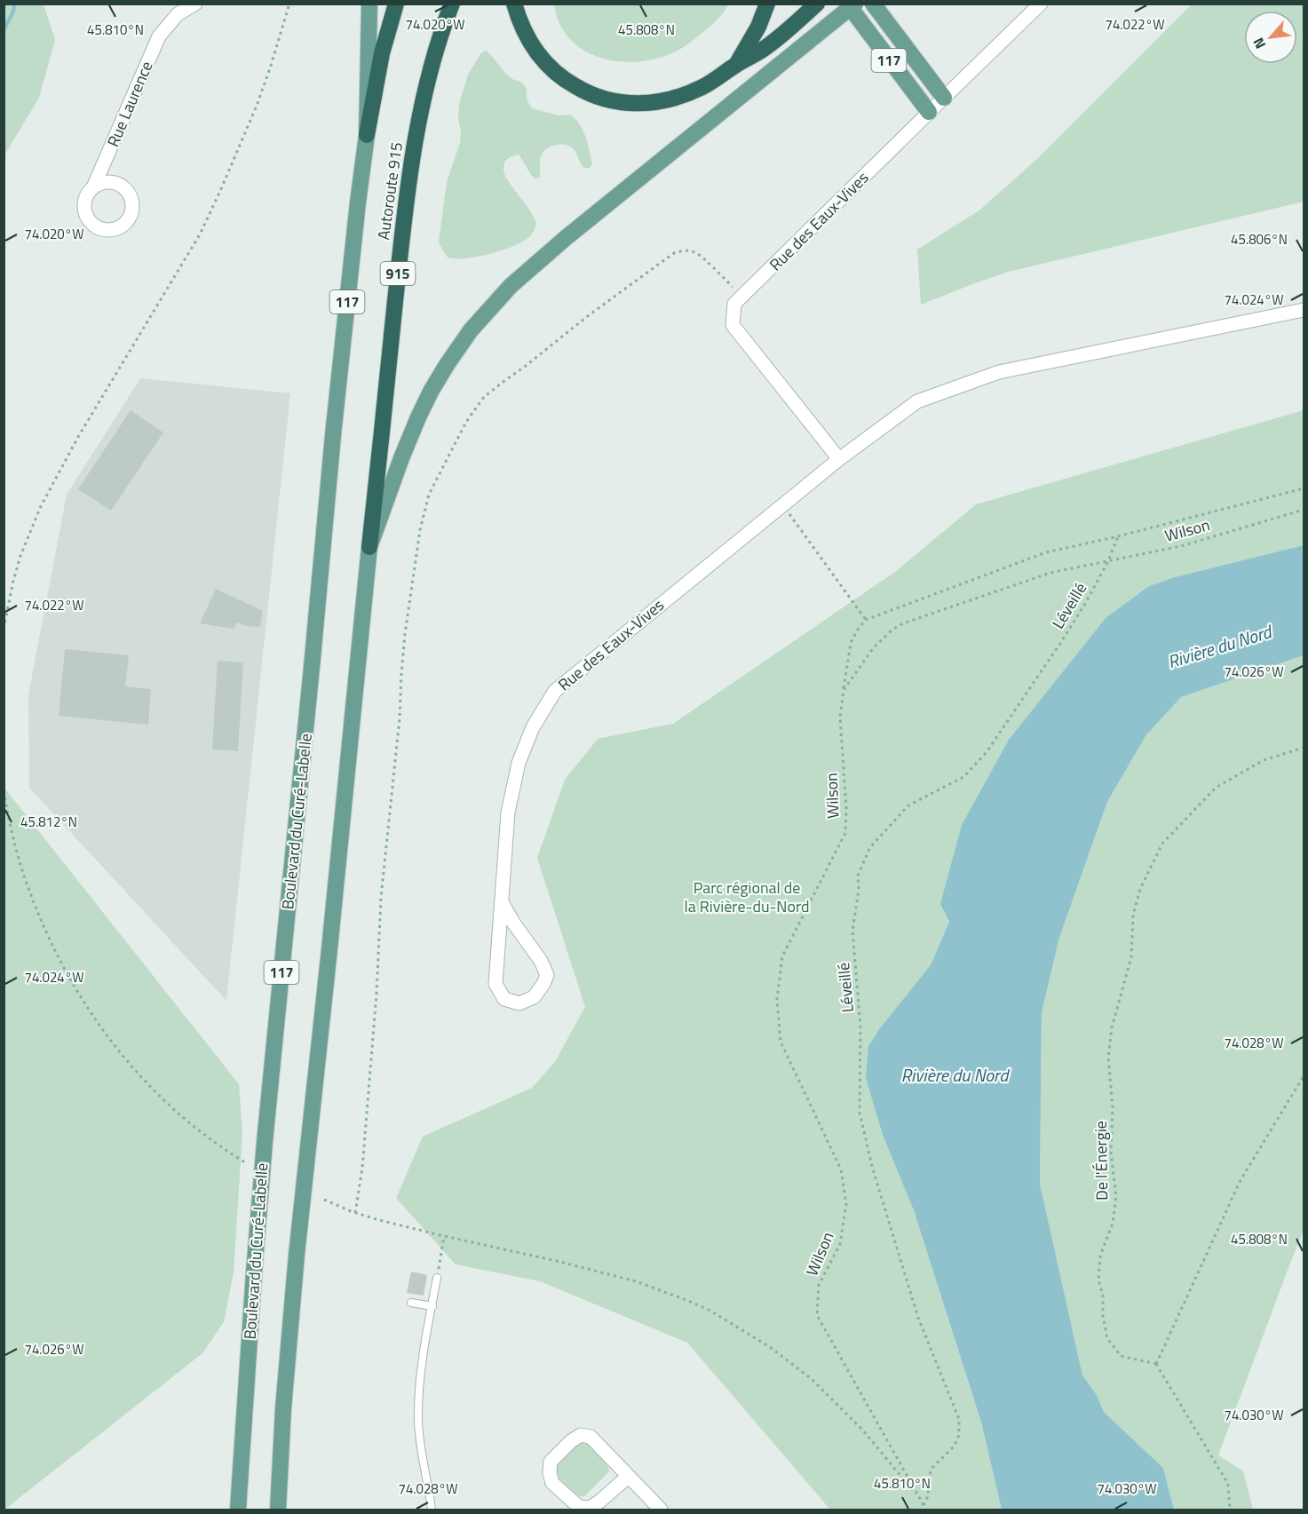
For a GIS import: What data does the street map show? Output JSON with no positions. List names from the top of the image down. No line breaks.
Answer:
{"streets":{"highway":["Autoroute 915","915"],"main road":["117","Boulevard du Curé-Labelle"],"street":["Rue Laurence","Rue des Eaux-Vives"],"path":["Wilson","Léveillé","De l'Énergie"]},"crossings":[["117","Rue des Eaux-Vives"],["Autoroute 915","Boulevard du Curé-Labelle"],["Wilson","Léveillé"]],"water":["Rivière du Nord"],"parks":["Parc régional de la Rivière-du-Nord"],"north":"bottom left","coordinates":["74.020°W","74.022°W","45.810°N","45.808°N","45.806°N","74.024°W","74.026°W","45.812°N","74.028°W","74.030°W"]}
